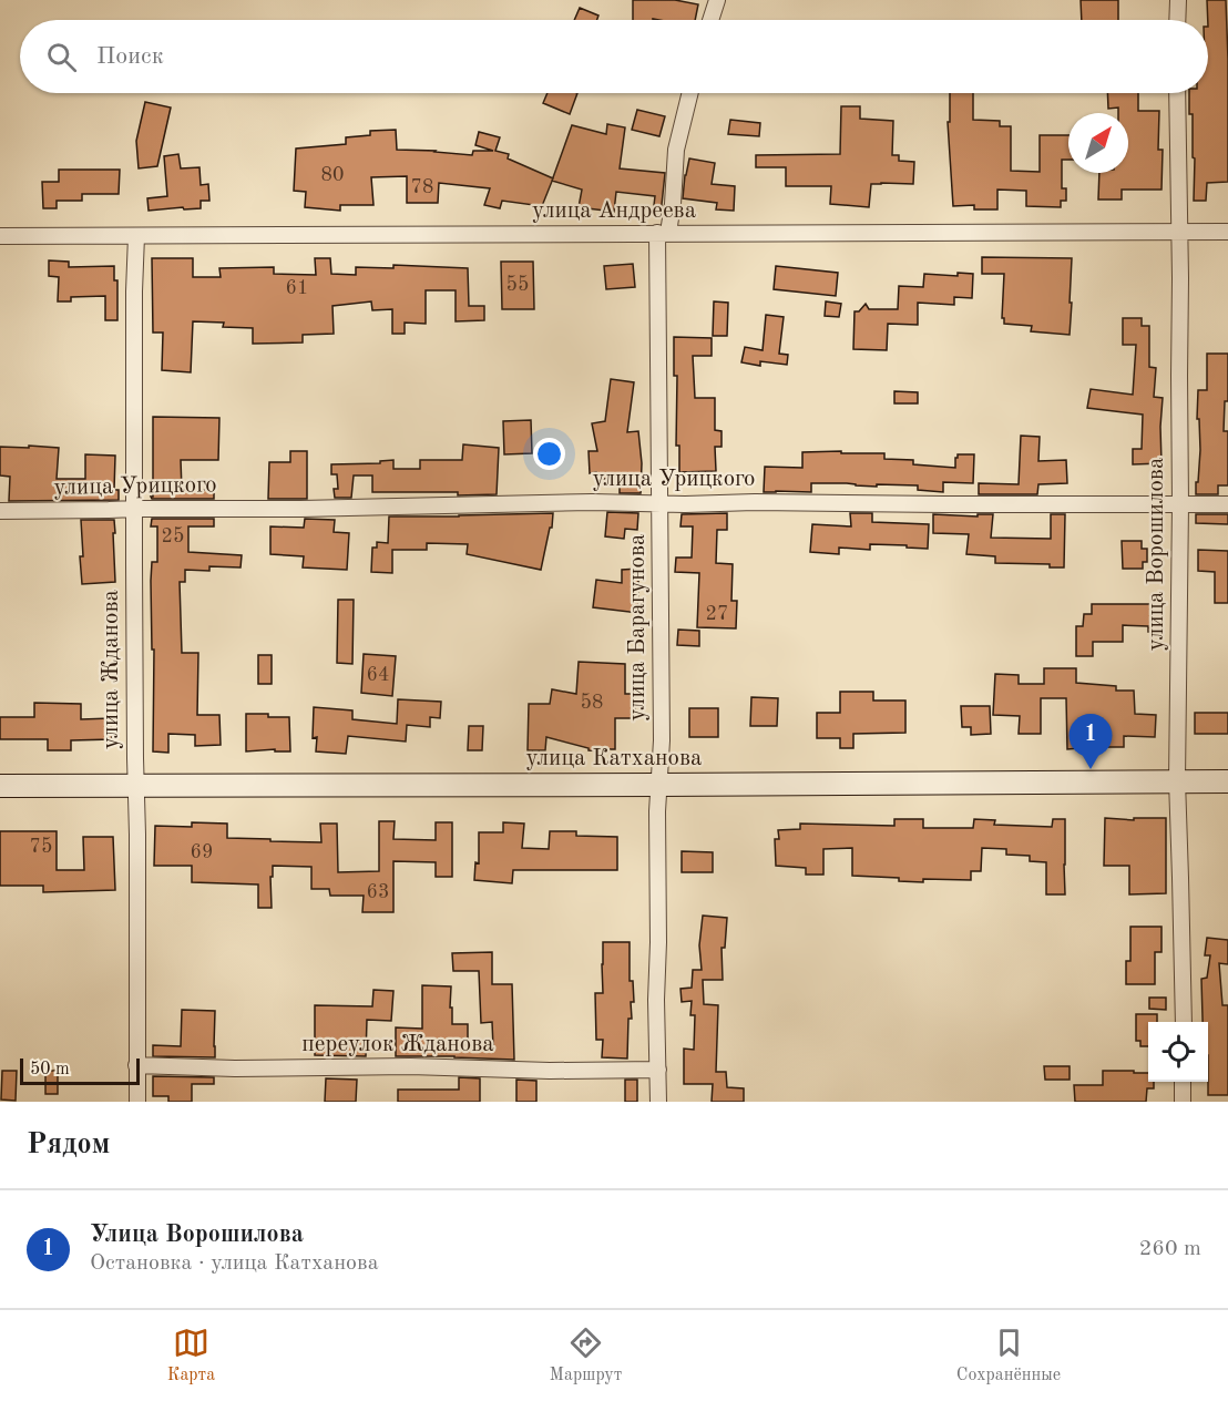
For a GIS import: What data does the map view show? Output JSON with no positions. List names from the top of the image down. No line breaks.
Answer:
{"streets":{"street":["улица Андреева","улица Урицкого","улица Ворошилова","улица Барагунова","улица Жданова","улица Катханова","переулок Жданова"]},"crossings":[["улица Андреева","улица Ворошилова"],["улица Андреева","улица Барагунова"],["улица Андреева","улица Жданова"],["улица Урицкого","улица Ворошилова"],["улица Урицкого","улица Барагунова"],["улица Урицкого","улица Жданова"],["улица Ворошилова","улица Катханова"],["улица Барагунова","улица Катханова"],["улица Барагунова","переулок Жданова"],["улица Жданова","улица Катханова"],["улица Жданова","переулок Жданова"]],"house_numbers":["80","78","55","61","25","27","64","58","75","69","63"],"scale_bar":"50 m","north":"top right","page":{"search":"Поиск","pins":"1","scale":"50 m","heading":"Рядом","list":[{"mark":"1","name":"Улица Ворошилова","note":"Остановка · улица Катханова","value":"260 m"}],"nav":["Карта","Маршрут","Сохранённые"]}}
